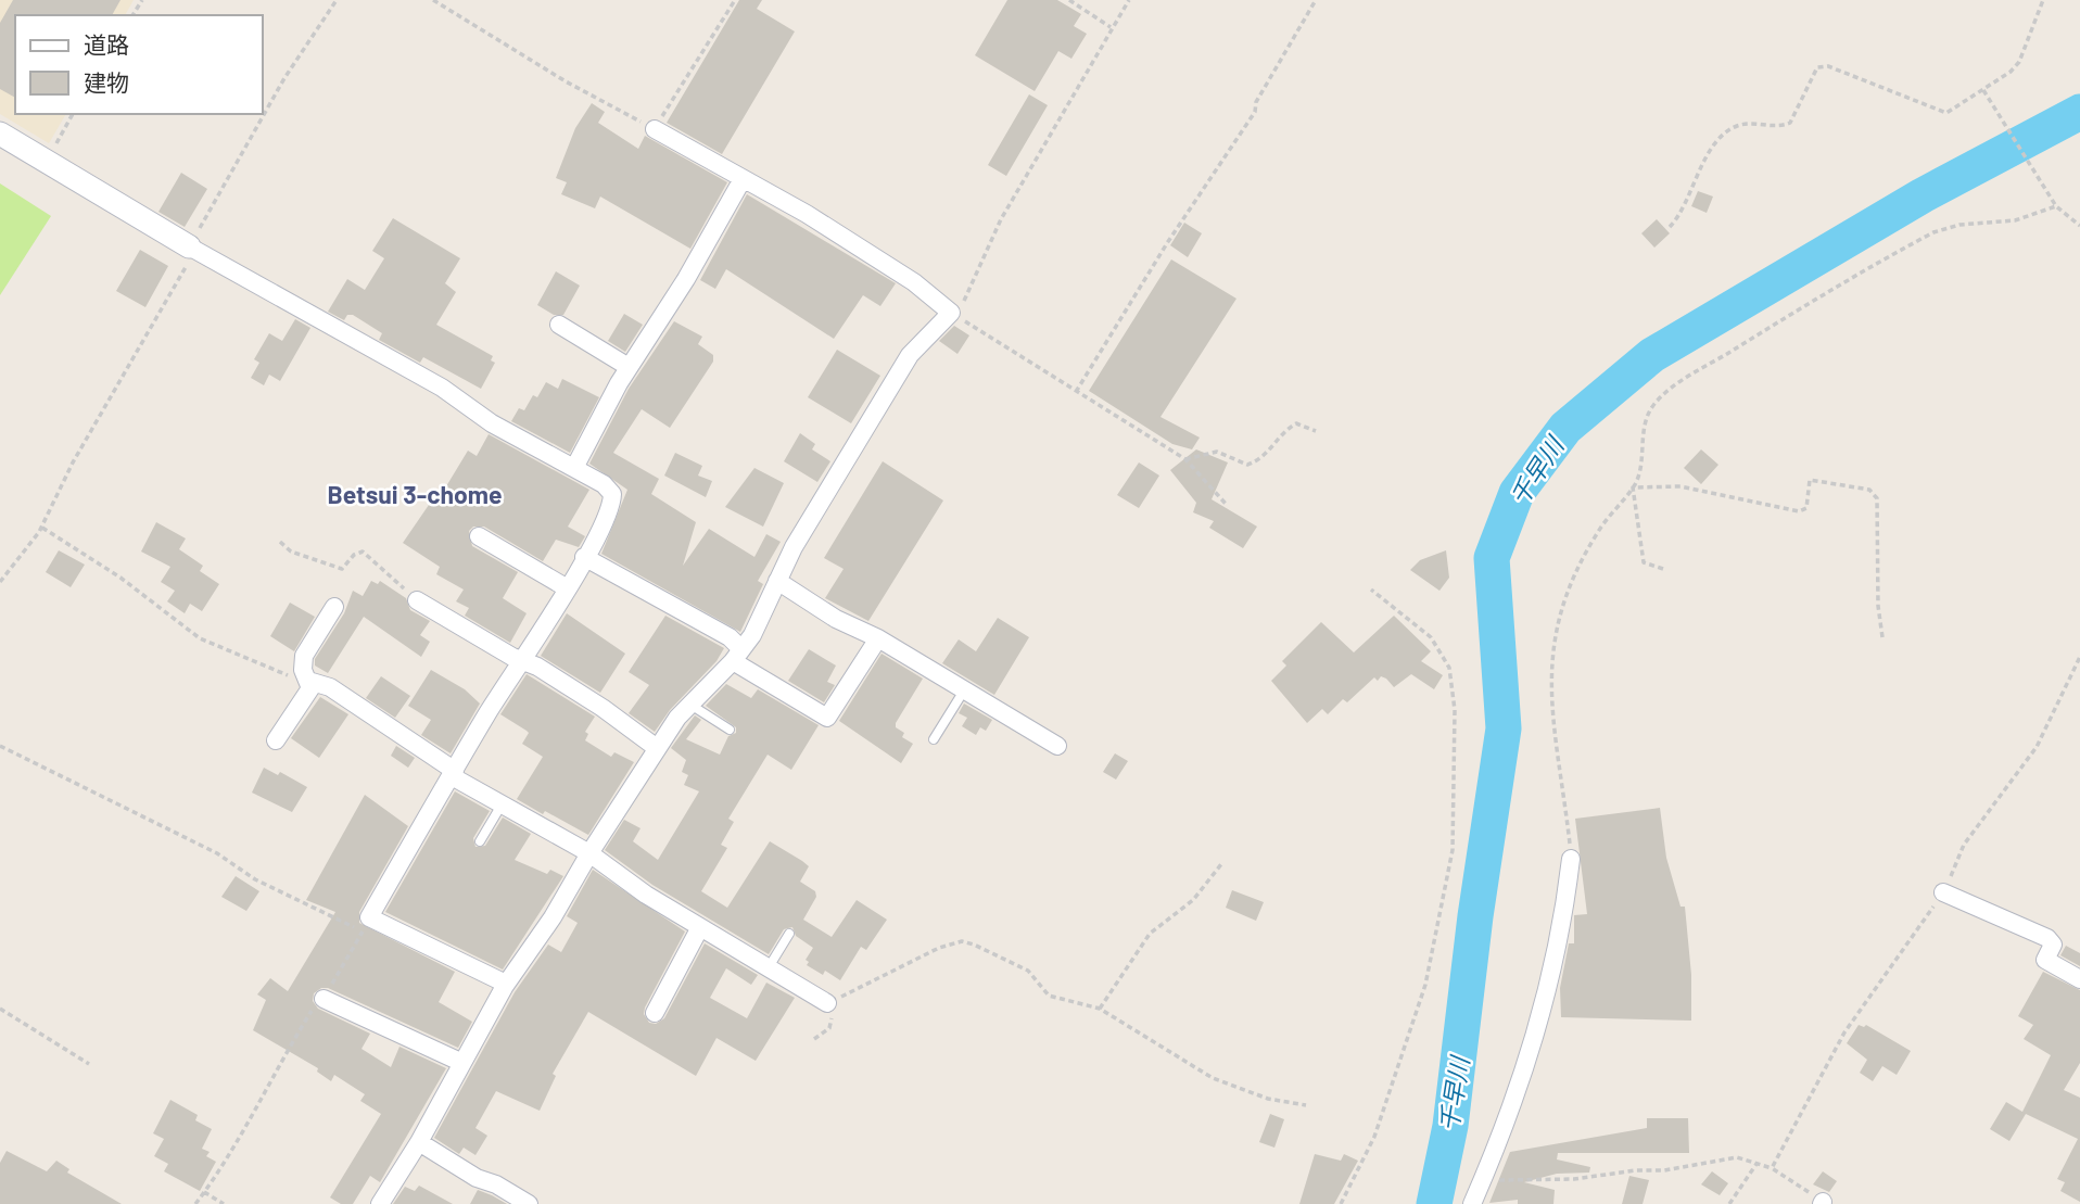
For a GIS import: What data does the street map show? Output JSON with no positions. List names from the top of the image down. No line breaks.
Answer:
{"districts":["Betsui 3-chome"],"water":["千早川"],"legend":["道路","建物"]}
